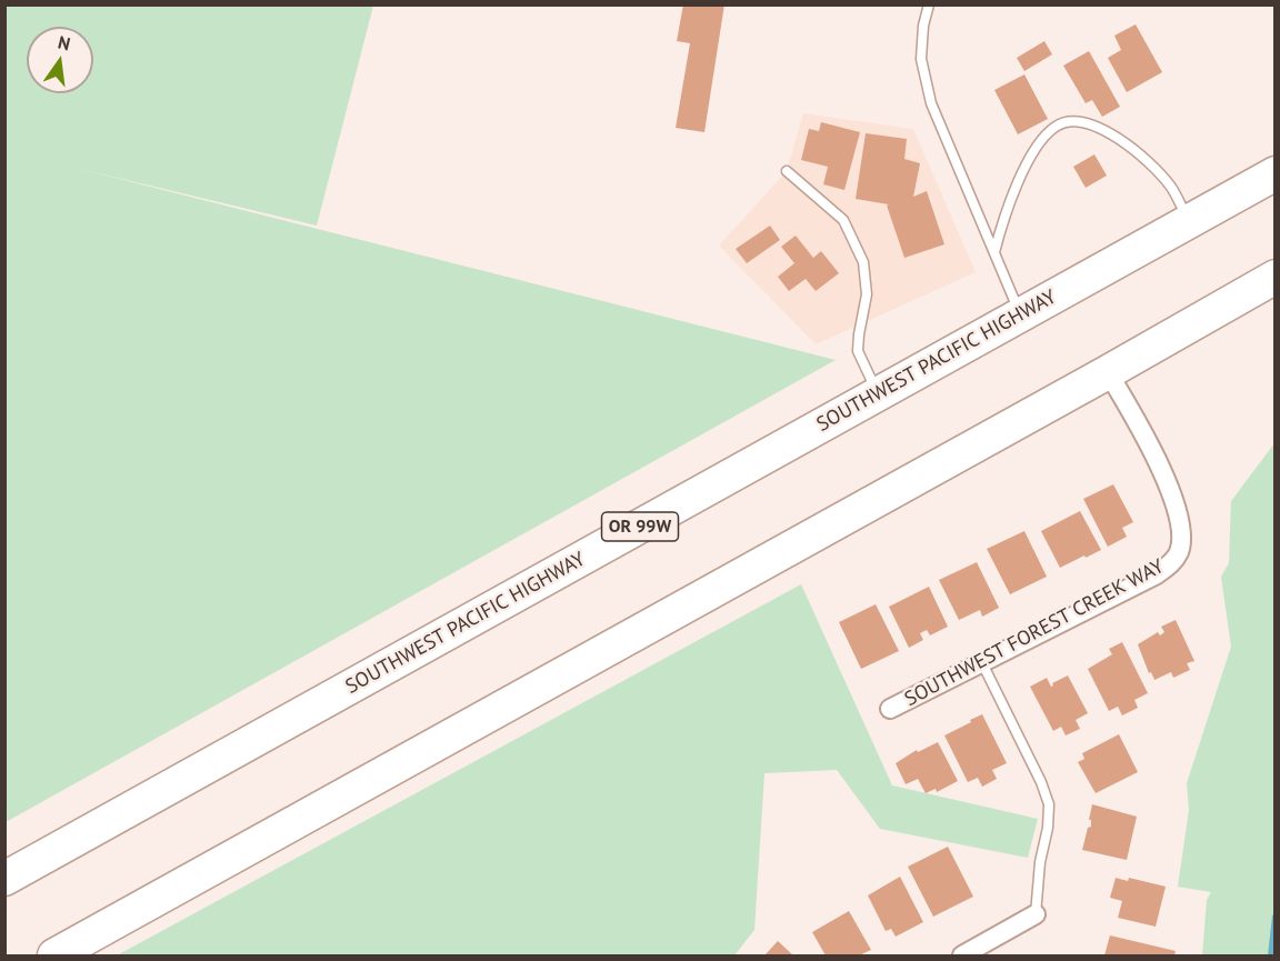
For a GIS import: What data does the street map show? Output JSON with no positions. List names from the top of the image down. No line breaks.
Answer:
{"streets":{"highway":["SOUTHWEST PACIFIC HIGHWAY","OR 99W"],"street":["SOUTHWEST FOREST CREEK WAY"]},"north":"top"}
